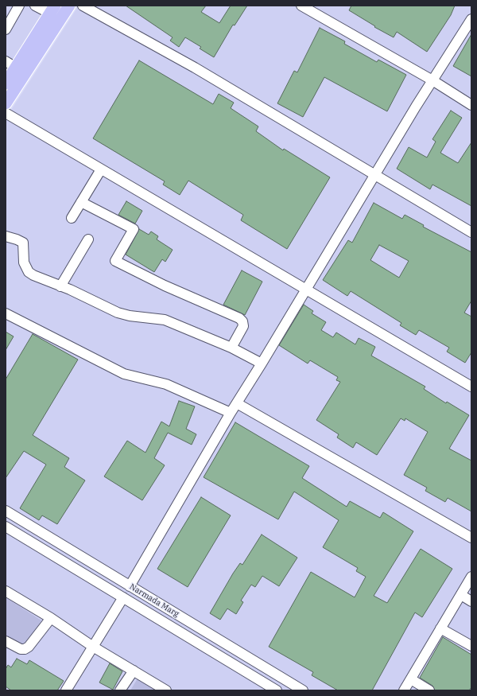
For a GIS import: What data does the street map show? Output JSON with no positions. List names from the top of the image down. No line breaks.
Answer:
{"streets":{"street":["Narmada Marg"]}}
